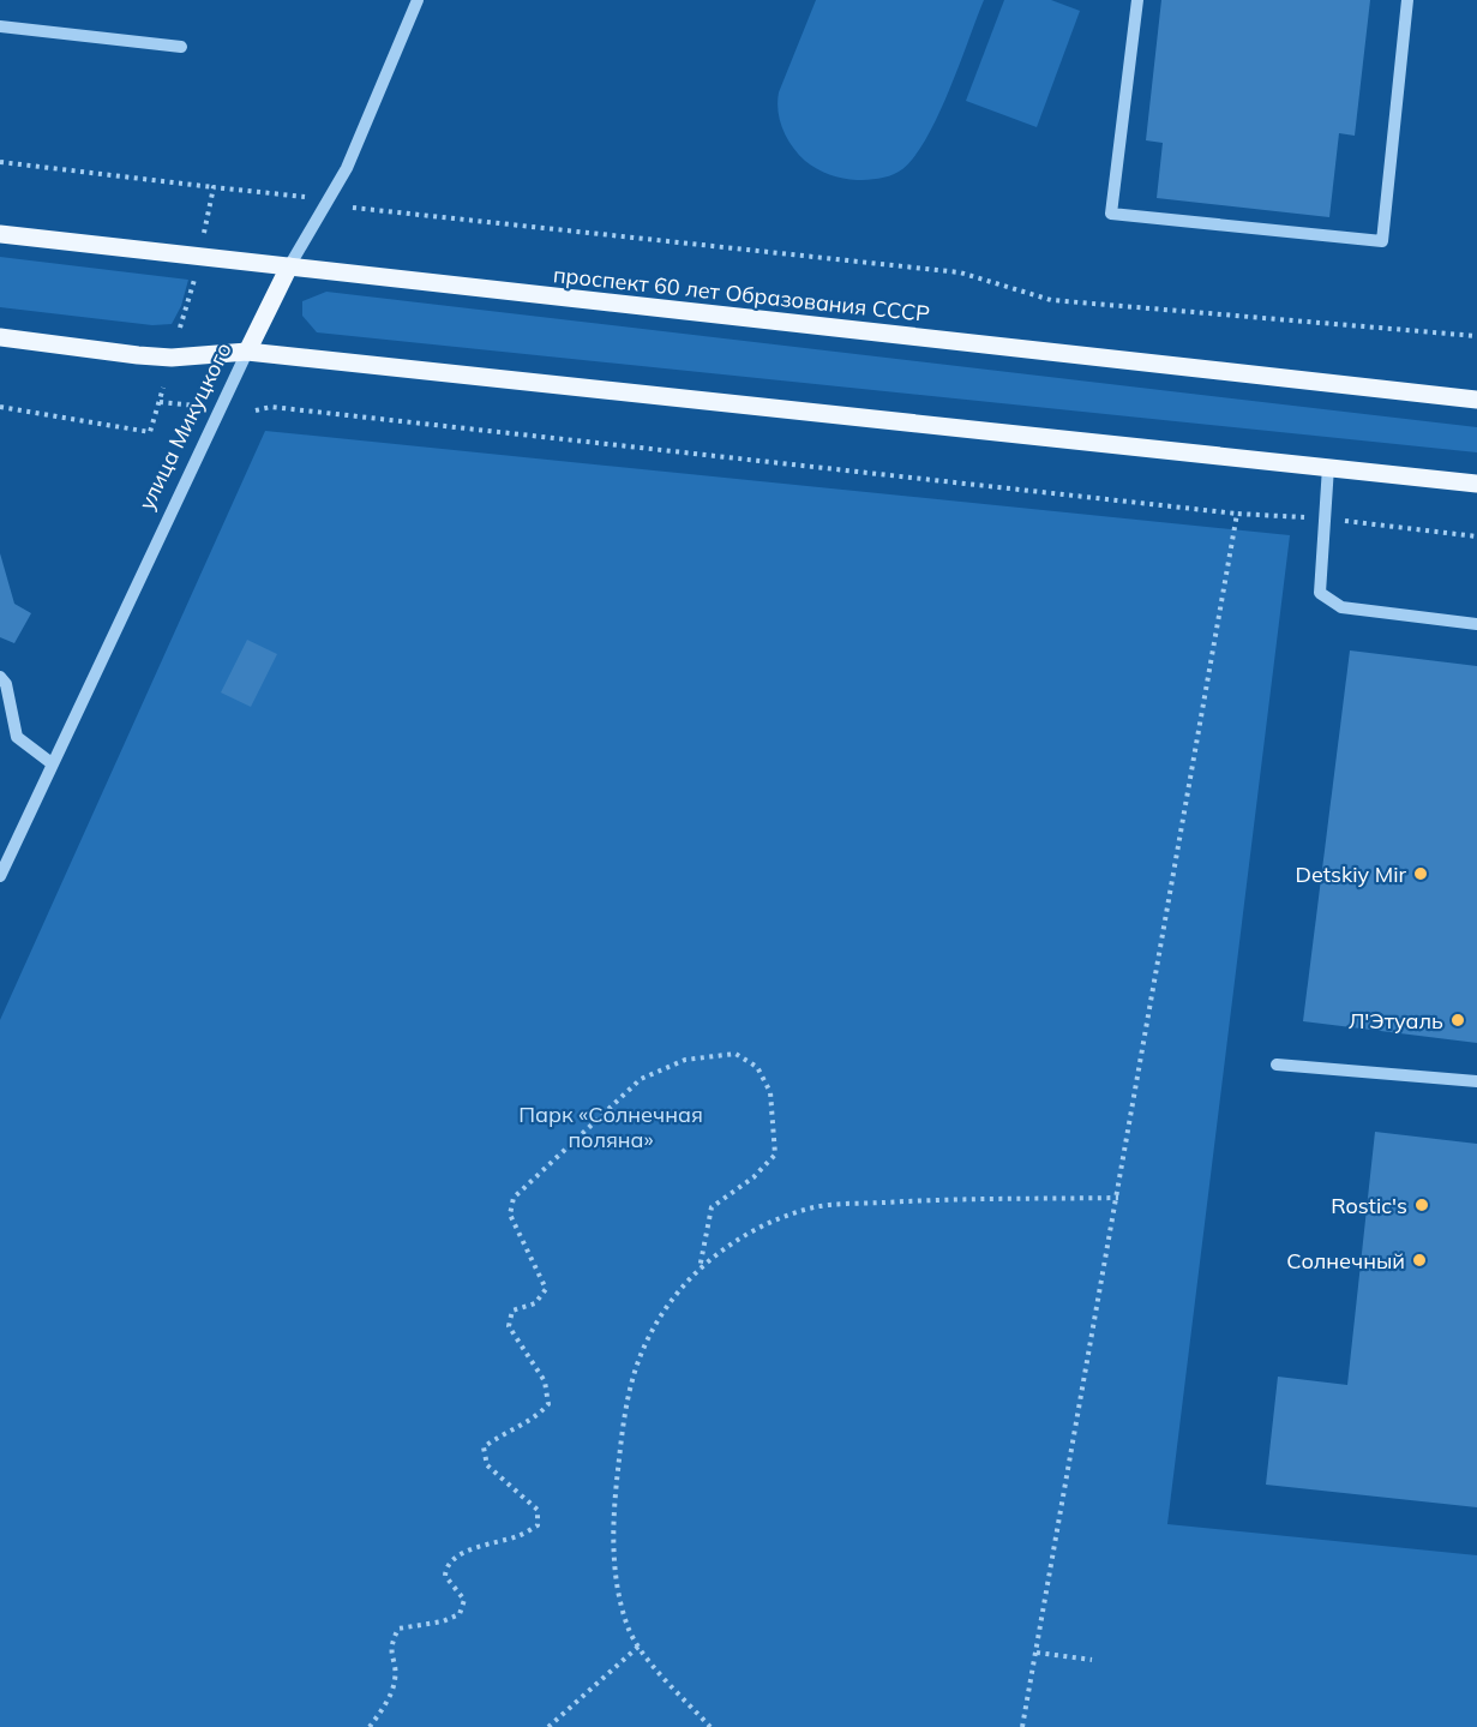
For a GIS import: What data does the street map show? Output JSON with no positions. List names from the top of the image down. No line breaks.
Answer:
{"streets":{"main road":["проспект 60 лет Образования СССР","улица Микуцкого"]},"crossings":[["проспект 60 лет Образования СССР","улица Микуцкого"]],"parks":["Парк «Солнечная поляна»"],"places":["Detskiy Mir","Л'Этуаль","Rostic's","Солнечный"]}
